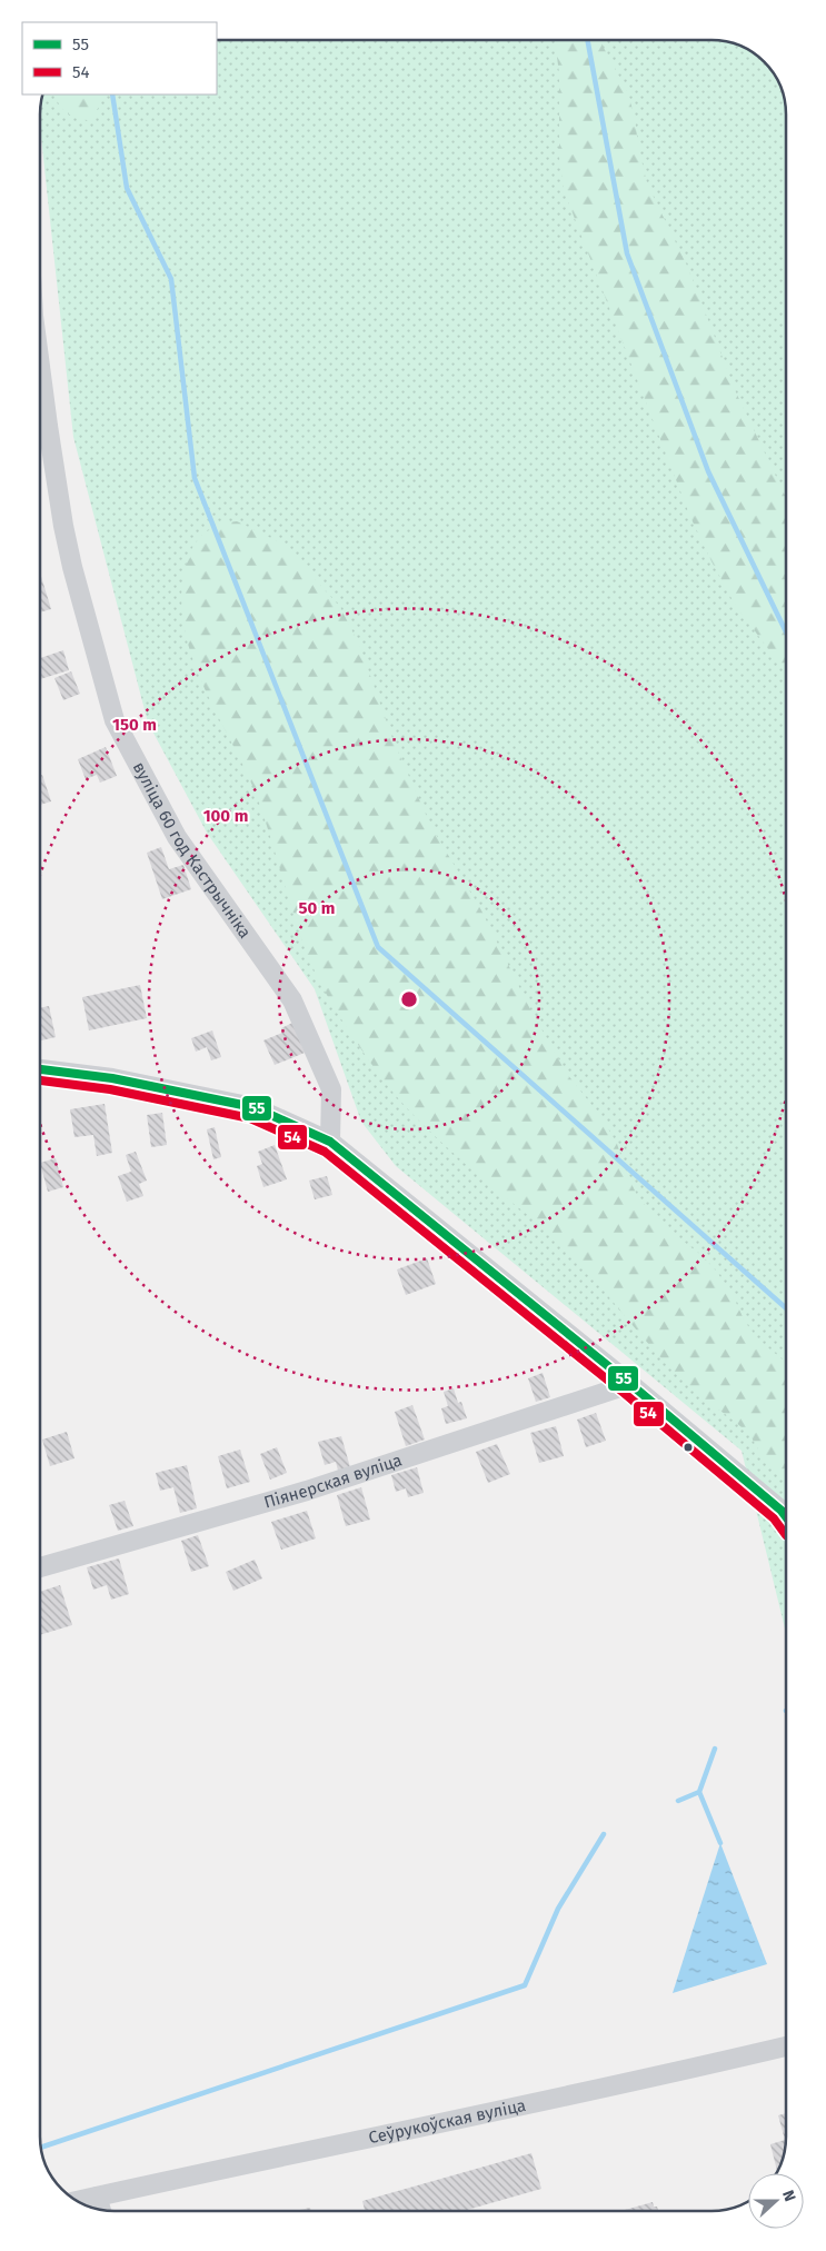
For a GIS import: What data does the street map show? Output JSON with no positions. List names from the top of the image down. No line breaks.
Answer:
{"streets":{"street":["вуліца 60 год Кастрычніка","Піянерская вуліца","Сеўрукоўская вуліца"]},"lines":["transit line 55","transit line 54"],"legend":["55","54"],"north":"right","rings":["150 m","100 m","50 m"]}
